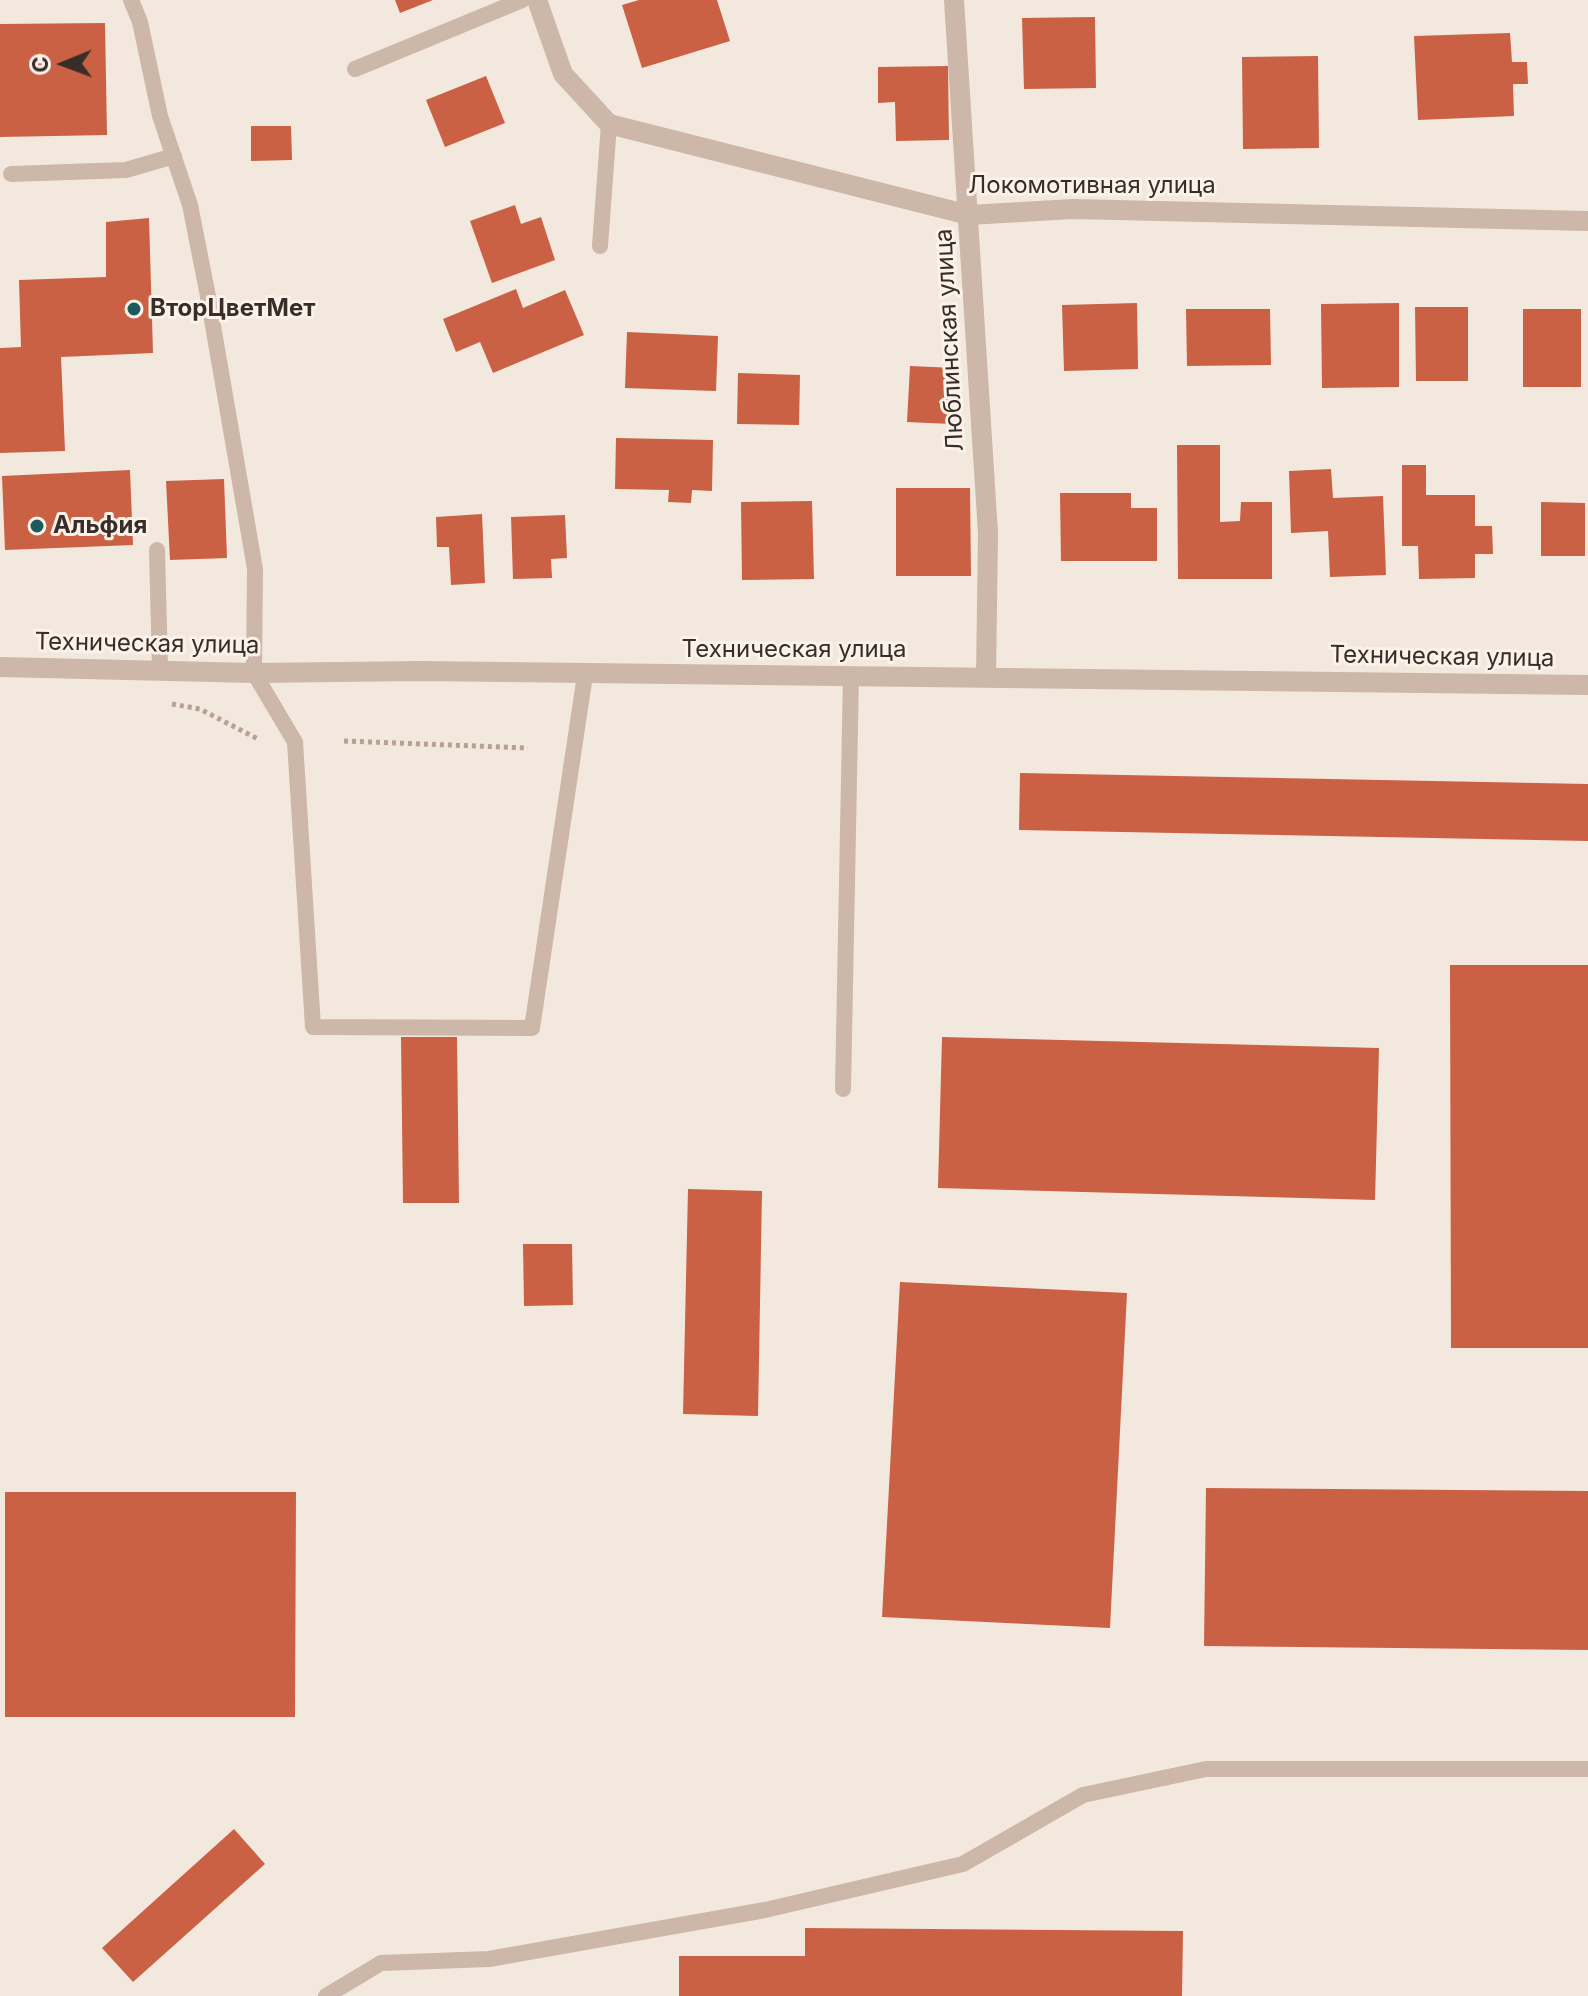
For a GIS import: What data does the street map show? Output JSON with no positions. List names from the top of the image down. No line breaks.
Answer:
{"streets":{"street":["Локомотивная улица","Люблинская улица","Техническая улица"]},"crossings":[["Локомотивная улица","Люблинская улица"],["Люблинская улица","Техническая улица"]],"places":["ВторЦветМет","Альфия"],"north":"left"}
